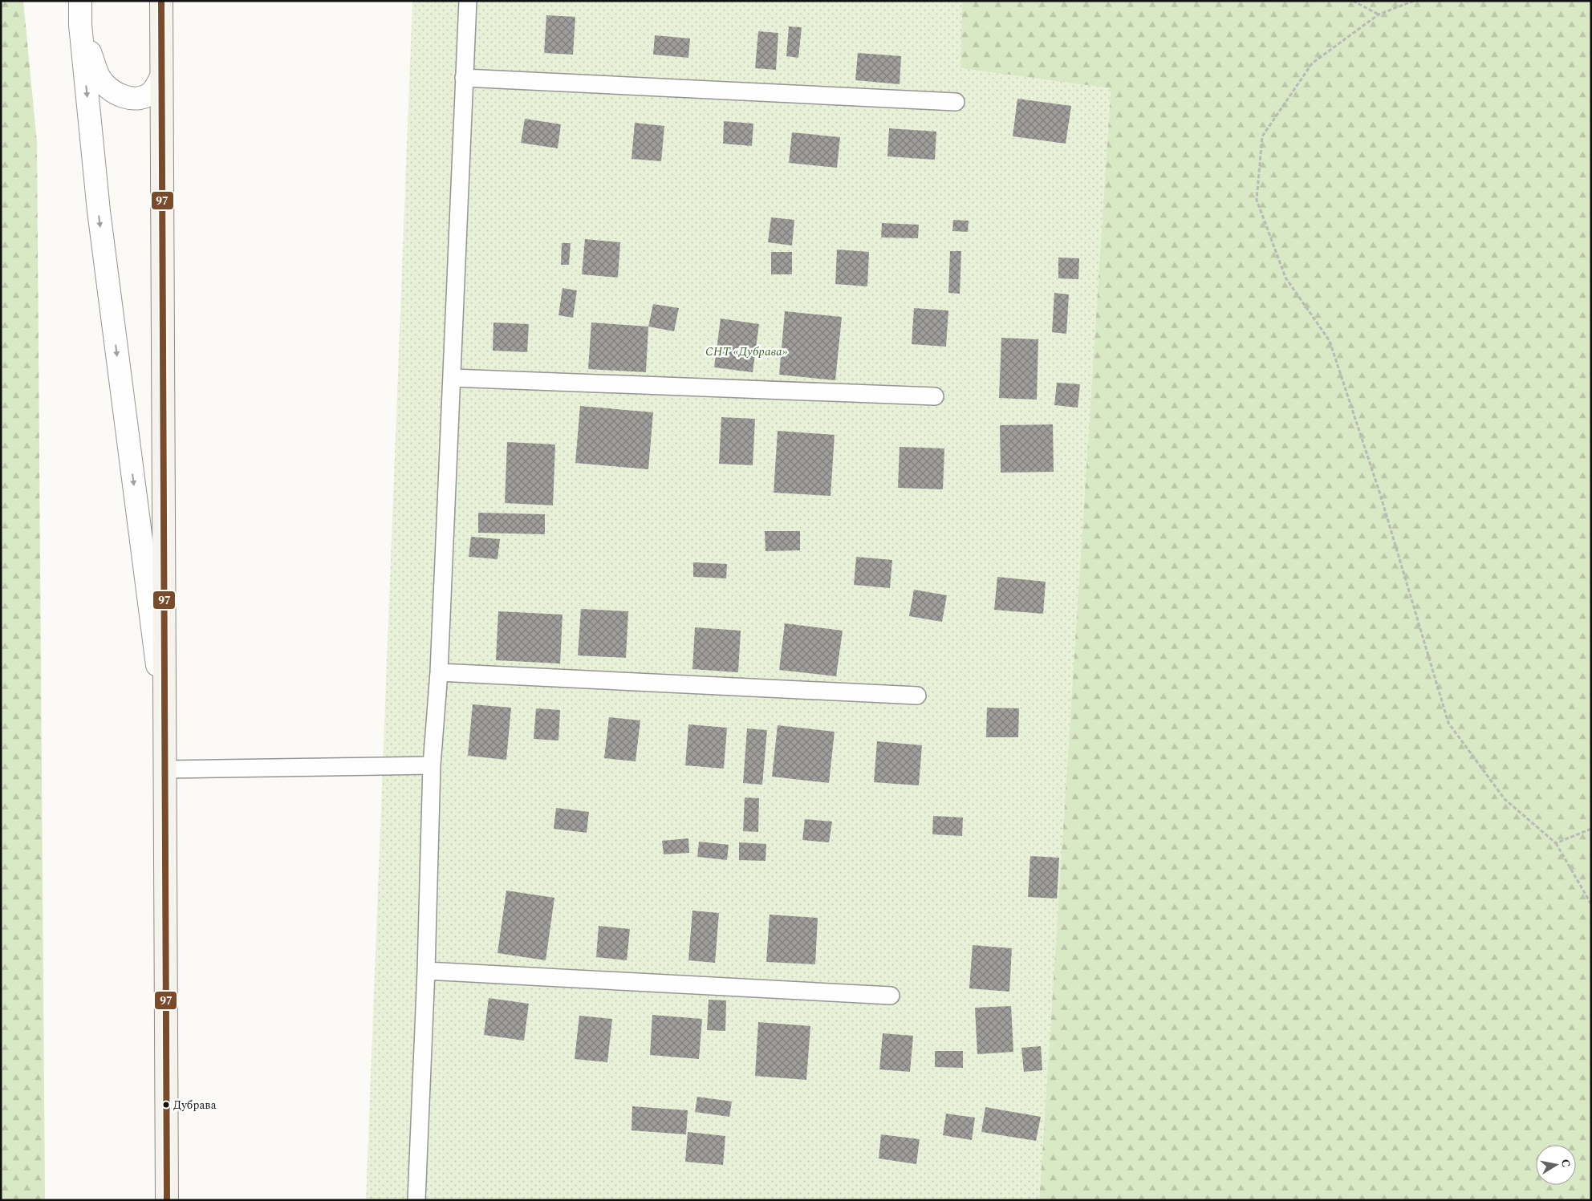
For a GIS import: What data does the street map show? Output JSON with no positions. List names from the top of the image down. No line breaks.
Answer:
{"parks":["СНТ «Дубрава»"],"places":["Дубрава"],"lines":["transit line 97"],"north":"right"}
